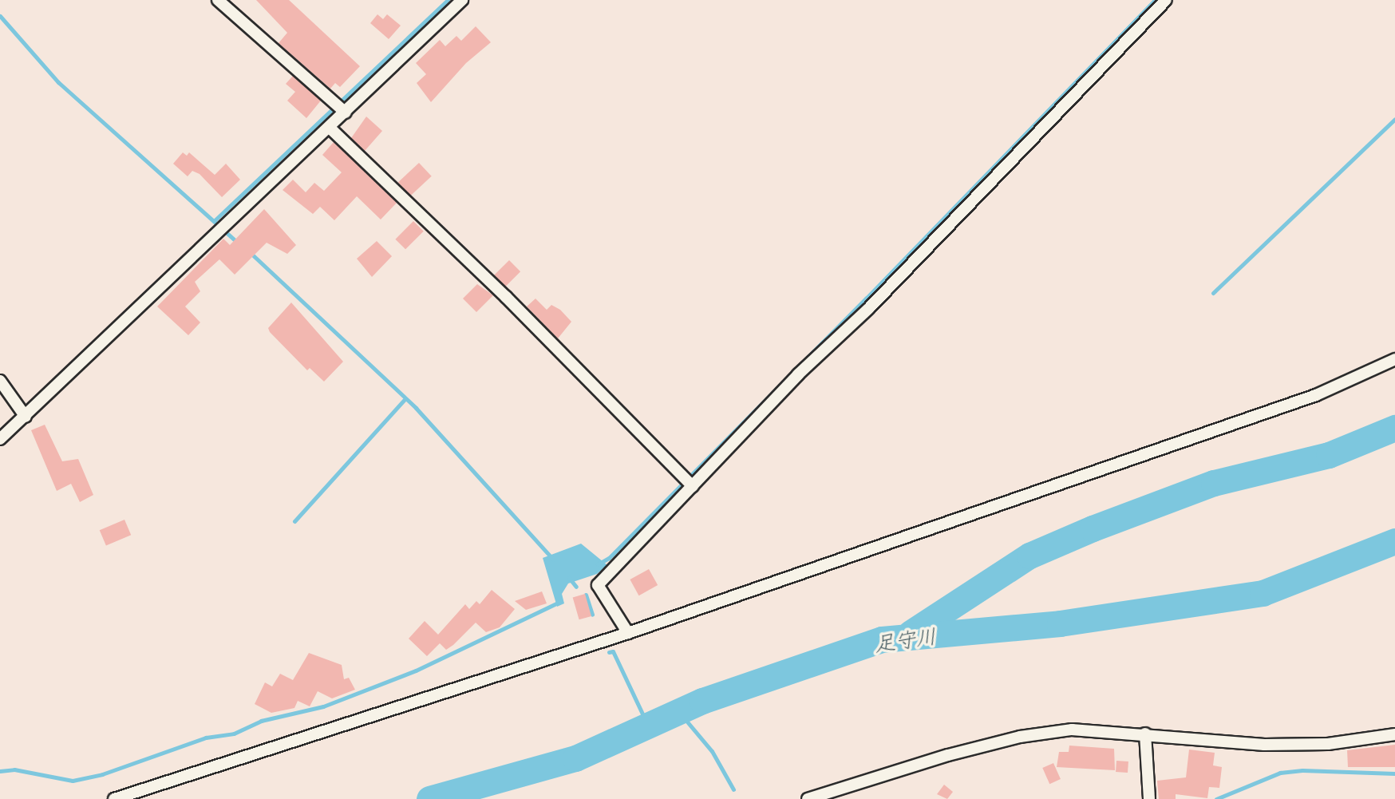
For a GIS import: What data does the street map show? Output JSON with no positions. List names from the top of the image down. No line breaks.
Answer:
{"water":["足守川"]}
